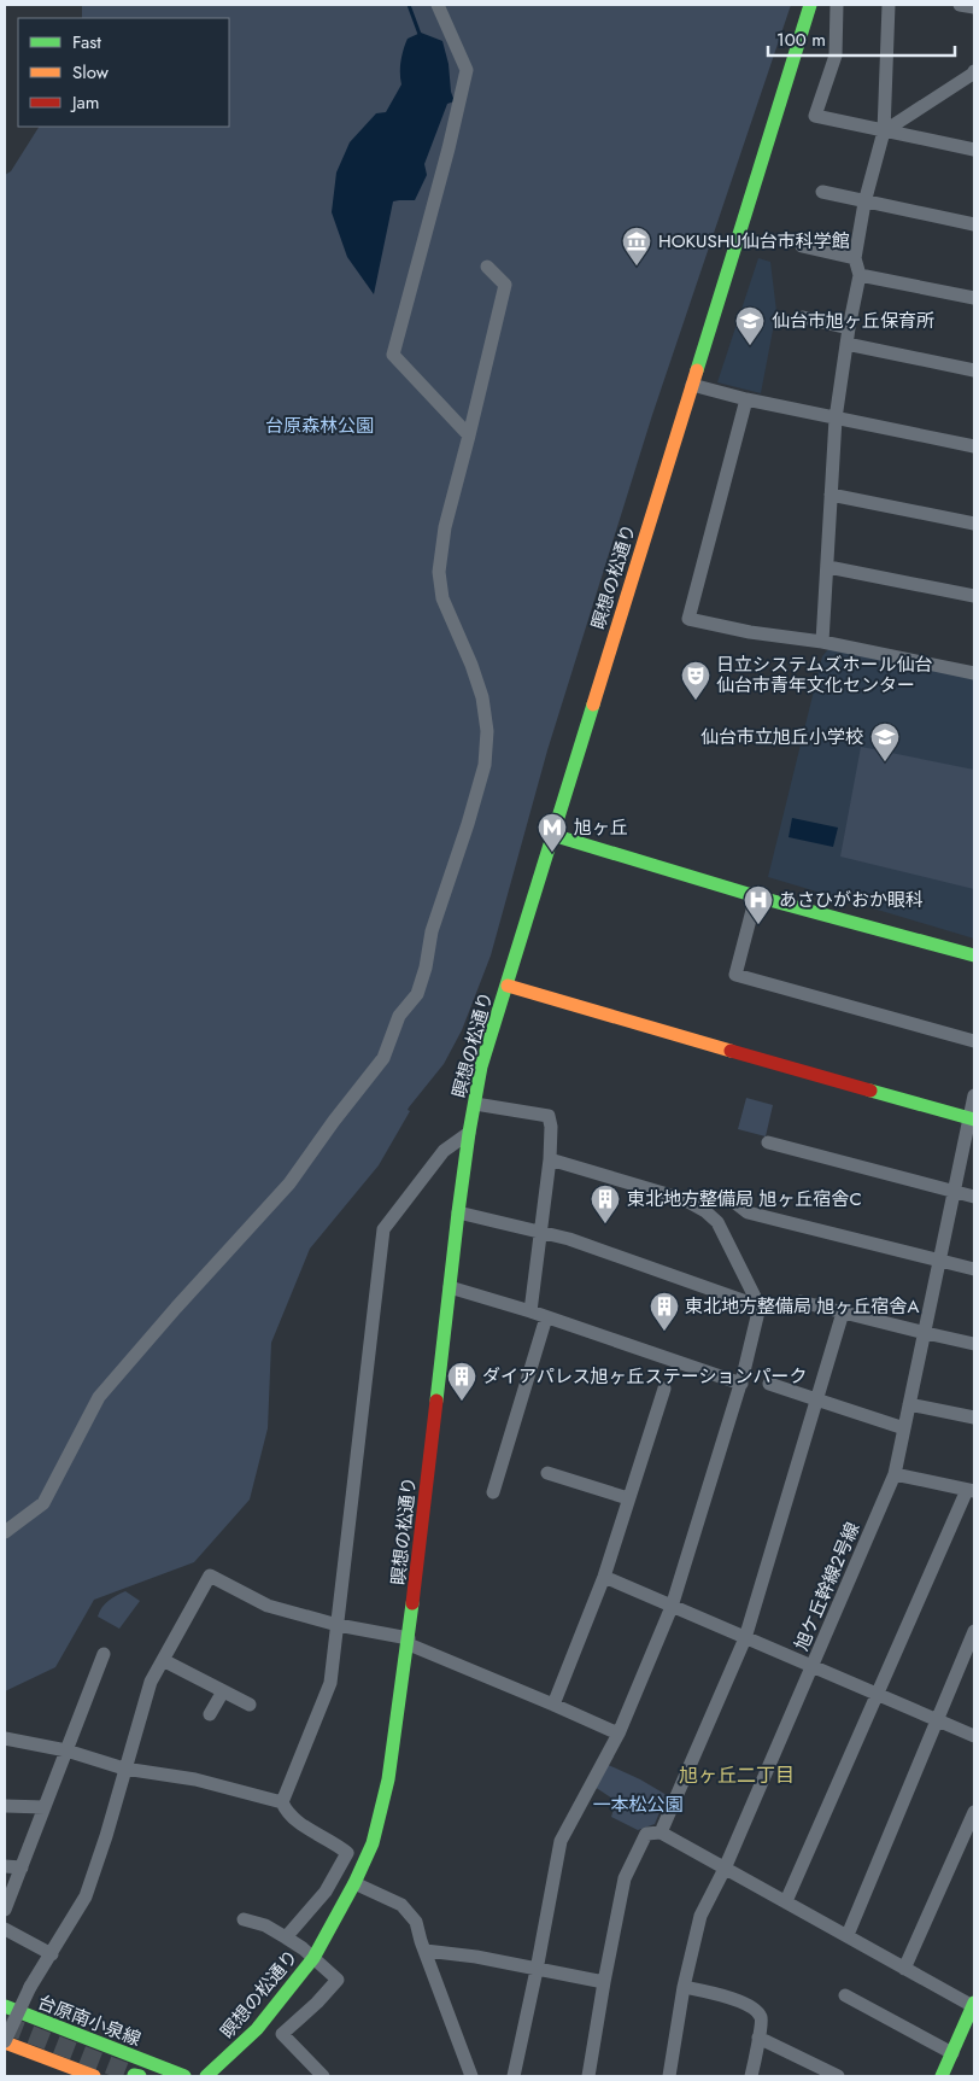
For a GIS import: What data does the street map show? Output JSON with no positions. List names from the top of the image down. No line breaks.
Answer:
{"streets":{"street":["瞑想の松通り","旭ケ丘幹線２号線","台原南小泉線"]},"districts":["旭ヶ丘二丁目"],"parks":["台原森林公園","一本松公園"],"places":{"museum":["HOKUSHU仙台市科学館"],"school or university":["仙台市旭ヶ丘保育所","仙台市立旭丘小学校"],"theatre":["日立システムズホール仙台 仙台市青年文化センター"],"metro station":["旭ヶ丘"],"hospital":["あさひがおか眼科"],"building":["東北地方整備局 旭ヶ丘宿舎C","東北地方整備局 旭ヶ丘宿舎A","ダイアパレス旭ヶ丘ステーションパーク"]},"legend":["Fast","Slow","Jam"],"scale_bar":"100 m"}
